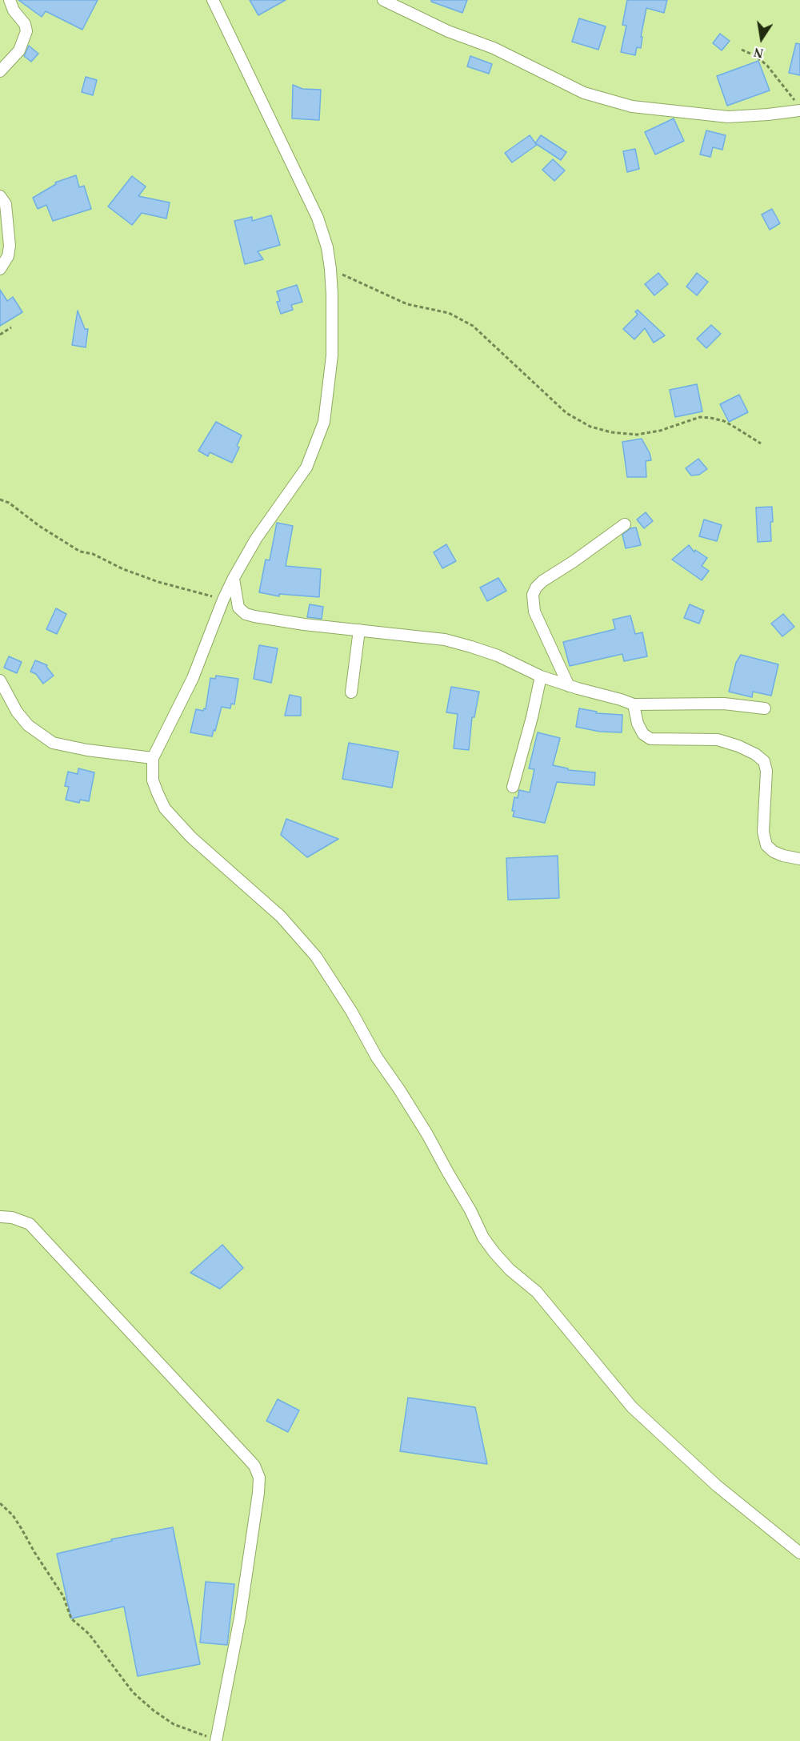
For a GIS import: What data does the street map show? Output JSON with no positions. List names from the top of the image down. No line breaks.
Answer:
{"north":"bottom"}
